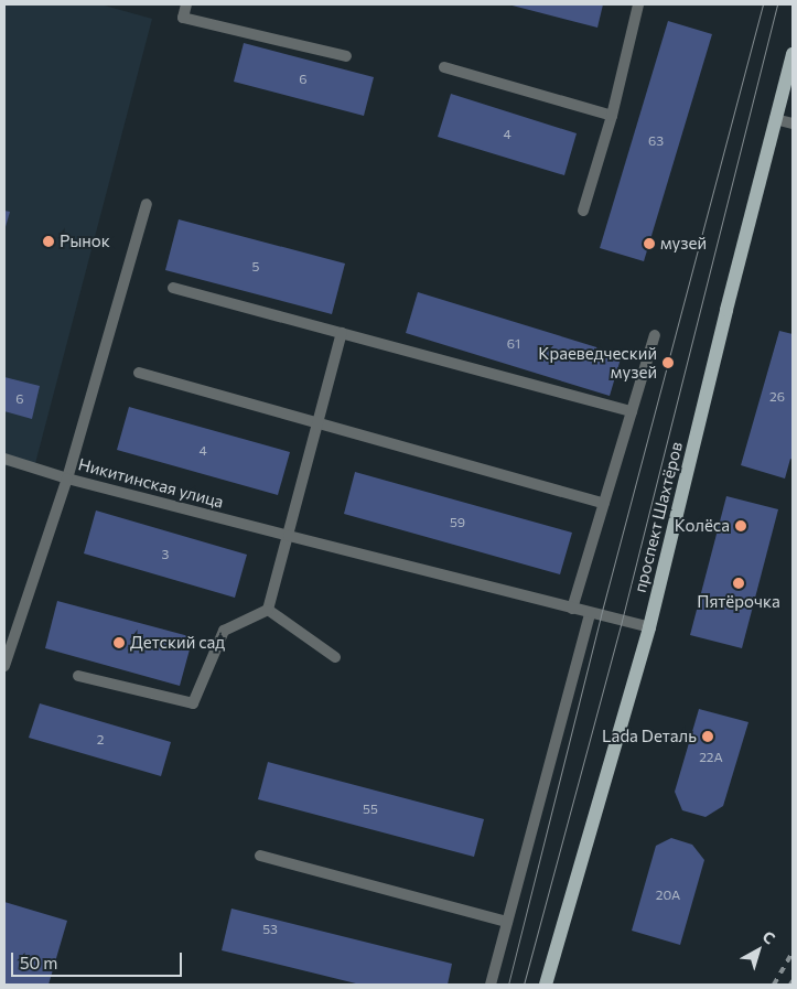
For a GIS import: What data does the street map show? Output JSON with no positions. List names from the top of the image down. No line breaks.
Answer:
{"streets":{"main road":["проспект Шахтёров"],"street":["Никитинская улица"]},"crossings":[["Никитинская улица","проспект Шахтёров"]],"places":["Рынок","музей","Краеведческий музей","Колёса","Пятёрочка","Детский сад","Lada Dеталь"],"house_numbers":["6","4","63","5","61","26","6","4","59","3","2","22А","55","20А","53"],"scale_bar":"50 m","north":"top right"}
